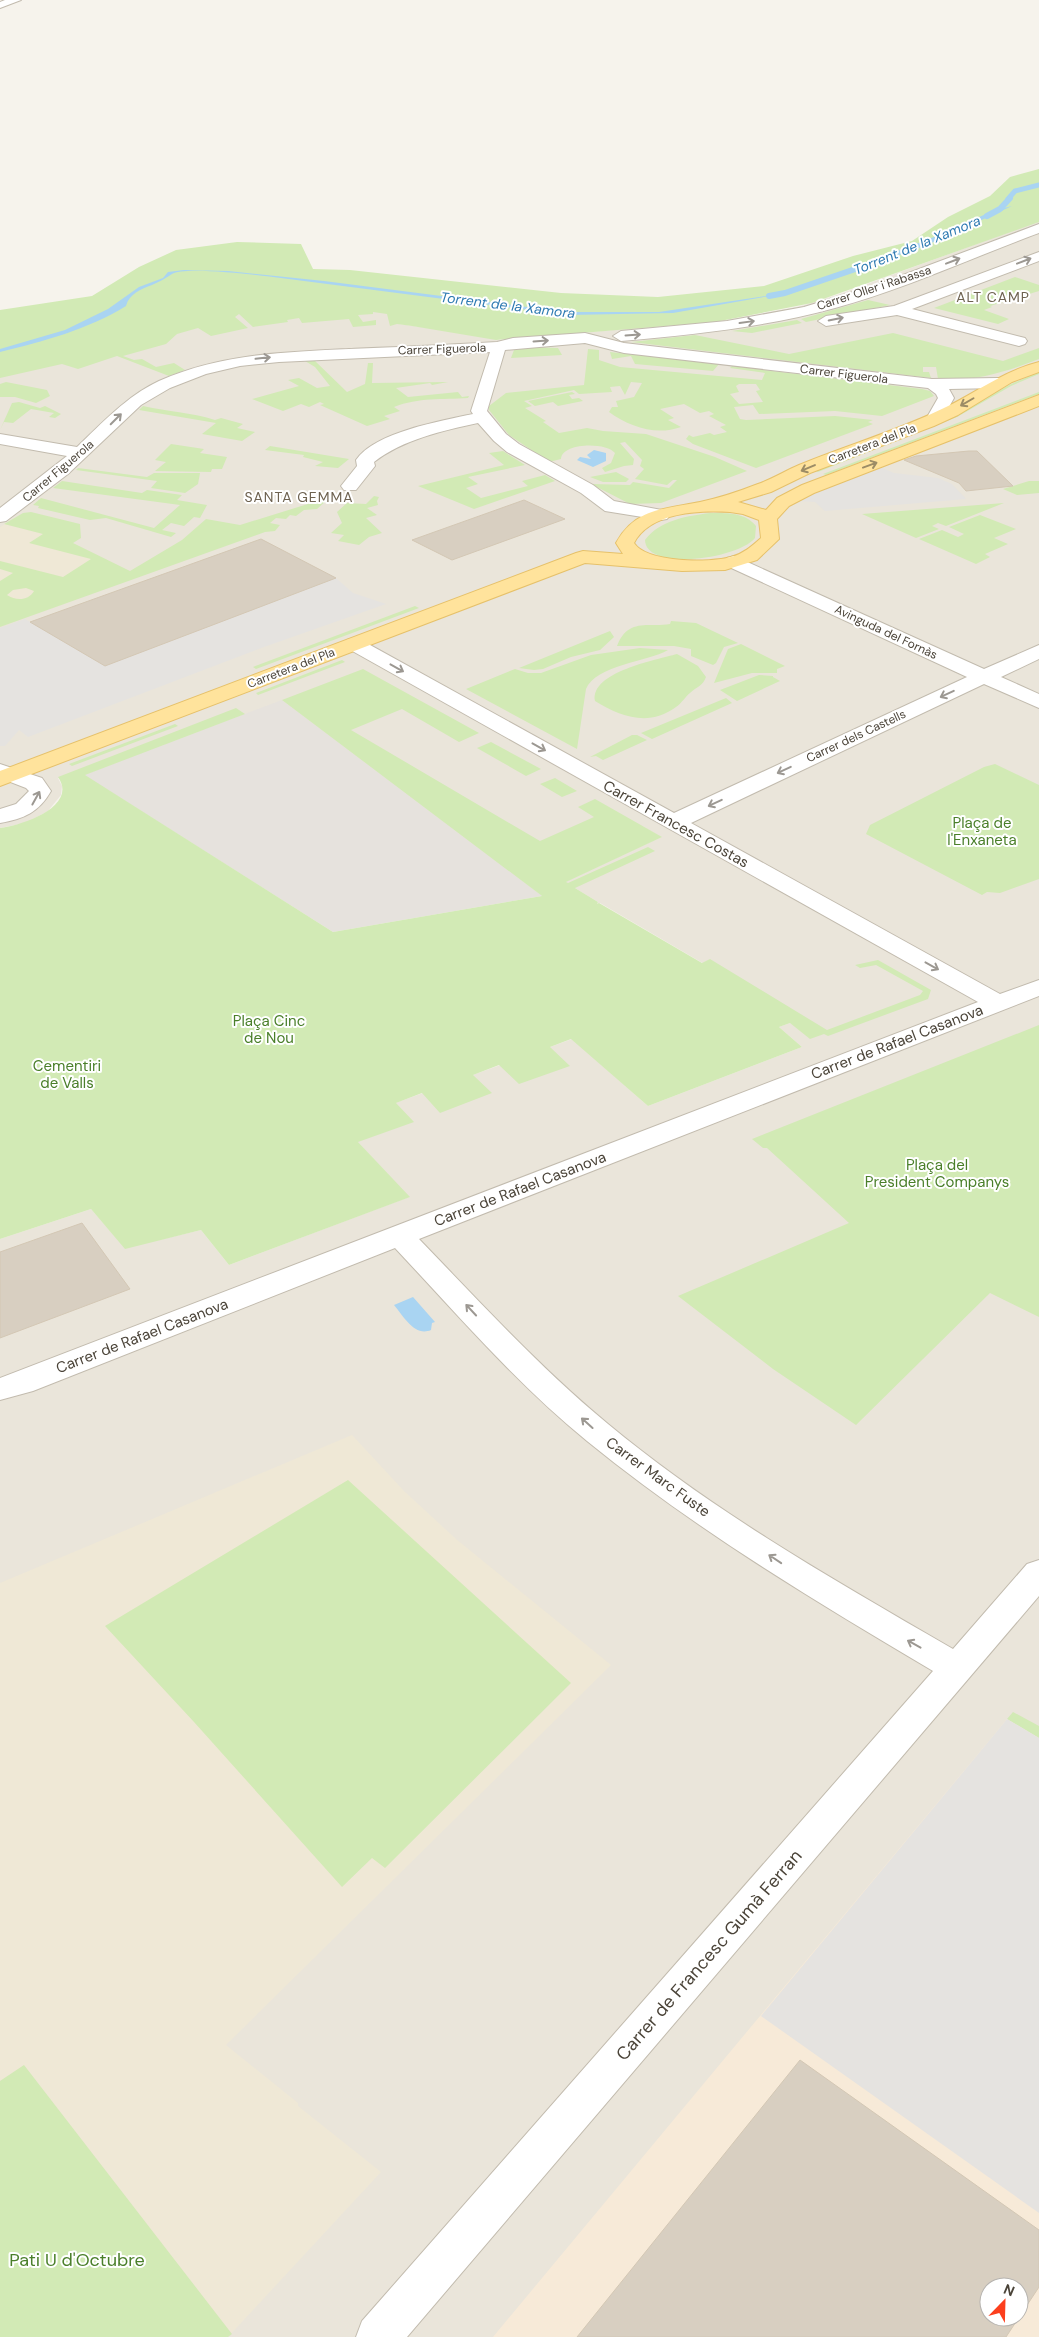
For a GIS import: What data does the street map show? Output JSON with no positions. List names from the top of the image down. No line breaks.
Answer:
{"streets":{"main road":["Carretera del Pla"],"street":["Carrer Oller i Rabassa","Carrer Figuerola","Avinguda del Fornàs","Carrer dels Castells","Carrer Francesc Costas","Carrer de Rafael Casanova","Carrer Marc Fuste","Carrer de Francesc Gumà Ferran"]},"crossings":[["Carrer Oller i Rabassa","Carrer Figuerola"],["Carrer Figuerola","Carretera del Pla"],["Carretera del Pla","Carrer Francesc Costas"],["Avinguda del Fornàs","Carrer dels Castells"],["Carrer dels Castells","Carrer Francesc Costas"],["Carrer Francesc Costas","Carrer de Rafael Casanova"],["Carrer de Rafael Casanova","Carrer Marc Fuste"],["Carrer Marc Fuste","Carrer de Francesc Gumà Ferran"]],"one_way":["Carrer Figuerola","Carrer dels Castells","Carrer Francesc Costas","Carrer Marc Fuste"],"districts":["ALT CAMP","SANTA GEMMA"],"water":["Torrent de la Xamora"],"parks":["Plaça de l'Enxaneta","Plaça Cinc de Nou","Cementiri de Valls","Plaça del President Companys","Pati U d'Octubre"],"north":"top right"}
